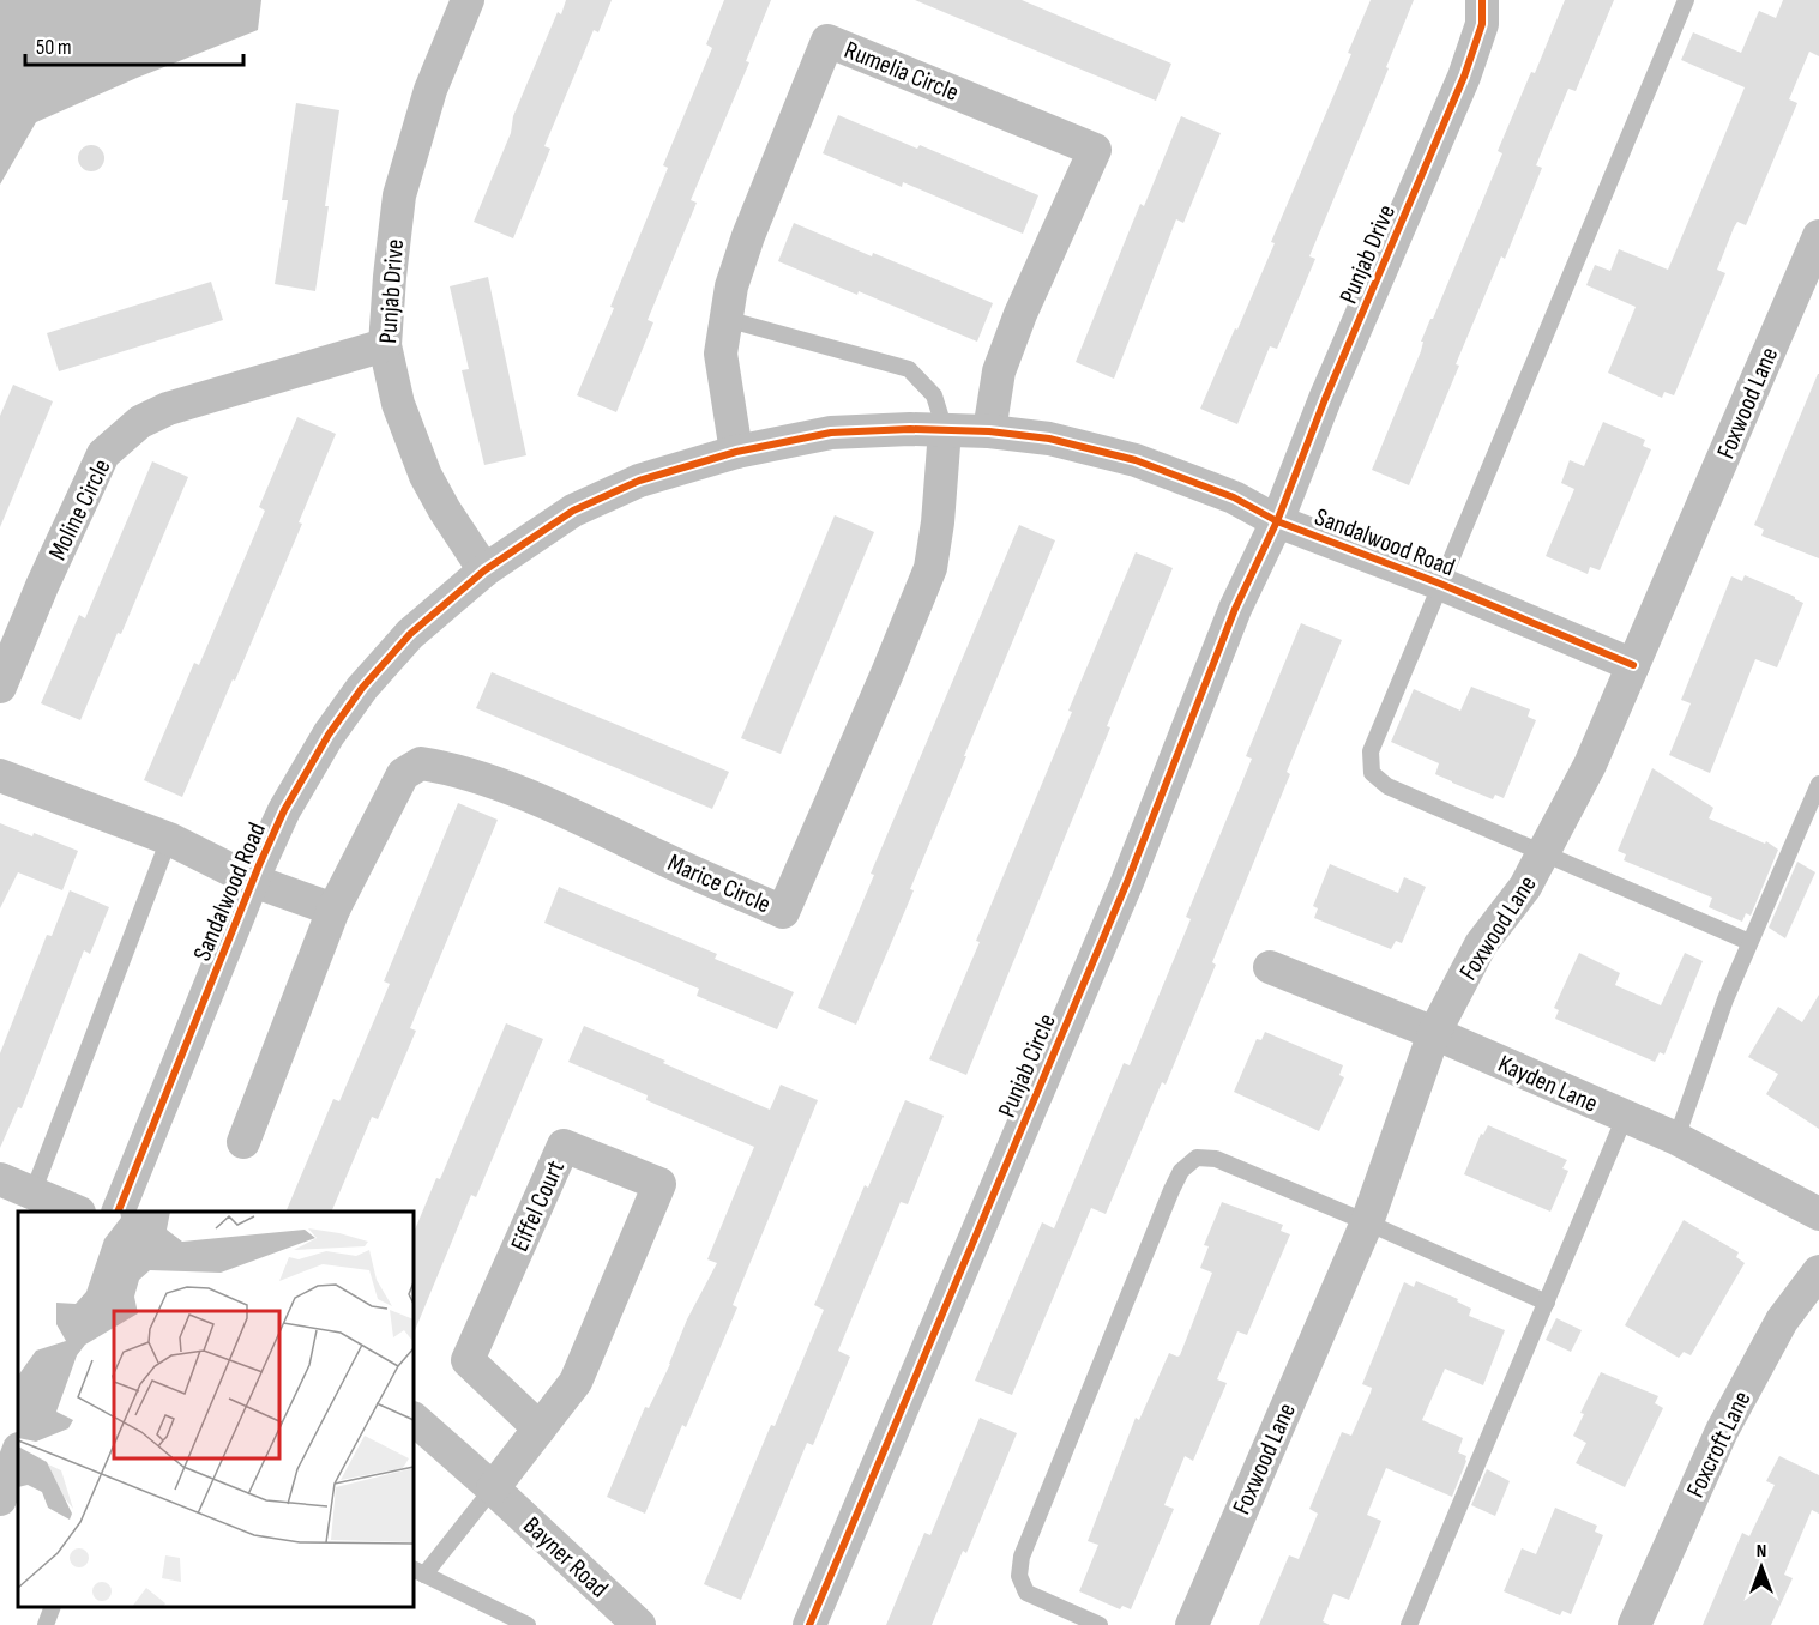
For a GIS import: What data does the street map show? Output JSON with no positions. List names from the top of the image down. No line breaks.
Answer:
{"streets":{"street":["Rumelia Circle","Punjab Drive","Foxwood Lane","Moline Circle","Sandalwood Road","Marice Circle","Punjab Circle","Kayden Lane","Eiffel Court","Foxcroft Lane","Bayner Road"]},"crossings":[["Rumelia Circle","Sandalwood Road"],["Punjab Drive","Moline Circle"],["Punjab Drive","Sandalwood Road"],["Punjab Drive","Punjab Circle"],["Foxwood Lane","Sandalwood Road"],["Foxwood Lane","Kayden Lane"],["Sandalwood Road","Marice Circle"],["Sandalwood Road","Punjab Circle"],["Eiffel Court","Bayner Road"]],"scale_bar":"50 m","north":"top"}
